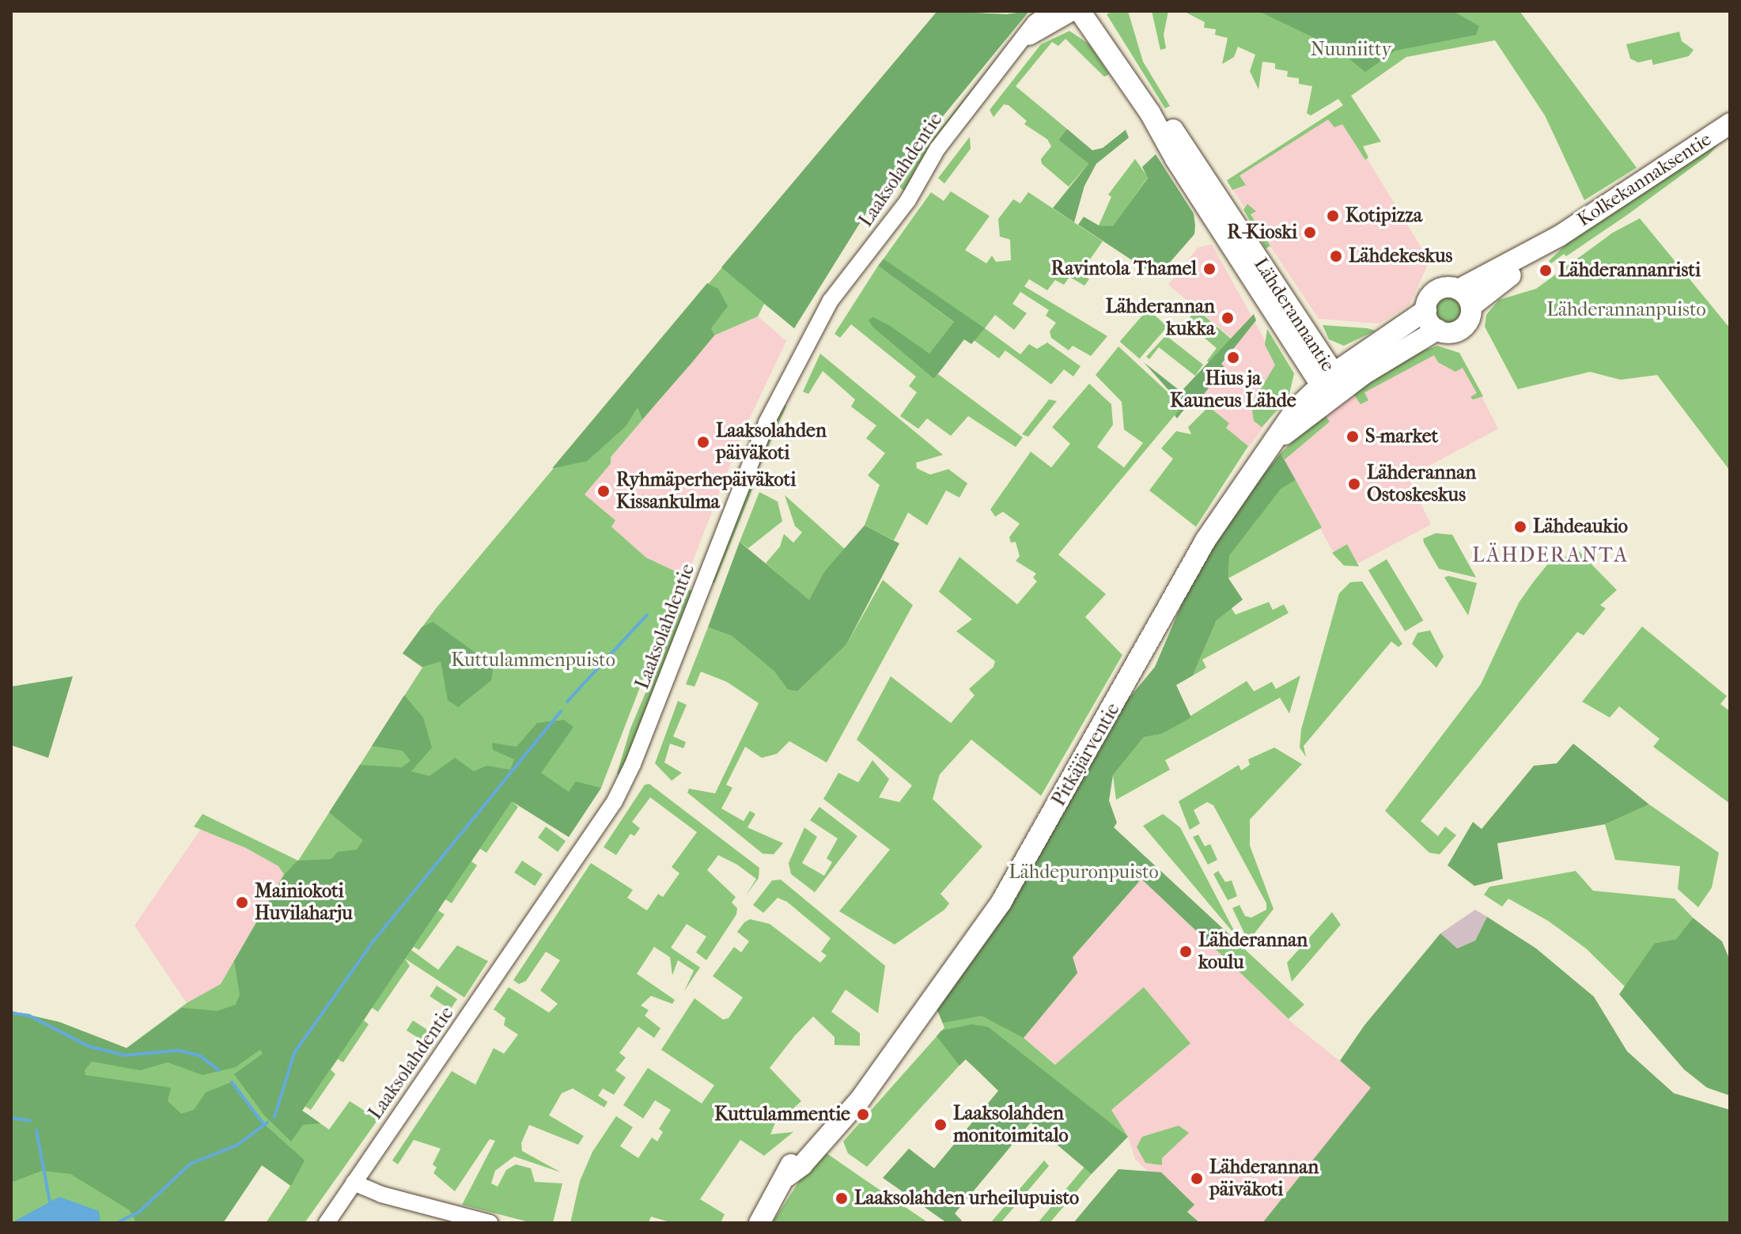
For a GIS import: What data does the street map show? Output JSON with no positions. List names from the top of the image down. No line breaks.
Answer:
{"streets":{"main road":["Kolkekannaksentie","Lähderannantie","Pitkäjärventie"],"street":["Laaksolahdentie"]},"crossings":[["Laaksolahdentie","Lähderannantie"],["Lähderannantie","Pitkäjärventie"]],"districts":["LÄHDERANTA"],"parks":["Nuuniitty","Lähderannanpuisto","Kuttulammenpuisto","Lähdepuronpuisto"],"places":["Kotipizza","R-Kioski","Lähdekeskus","Ravintola Thamel","Lähderannanristi","Lähderannan kukka","Hius ja Kauneus Lähde","S-market","Laaksolahden päiväkoti","Lähderannan Ostoskeskus","Ryhmäperhepäiväkoti Kissankulma","Lähdeaukio","Mainiokoti Huvilaharju","Lähderannan koulu","Kuttulammentie","Laaksolahden monitoimitalo","Lähderannan päiväkoti","Laaksolahden urheilupuisto"]}
